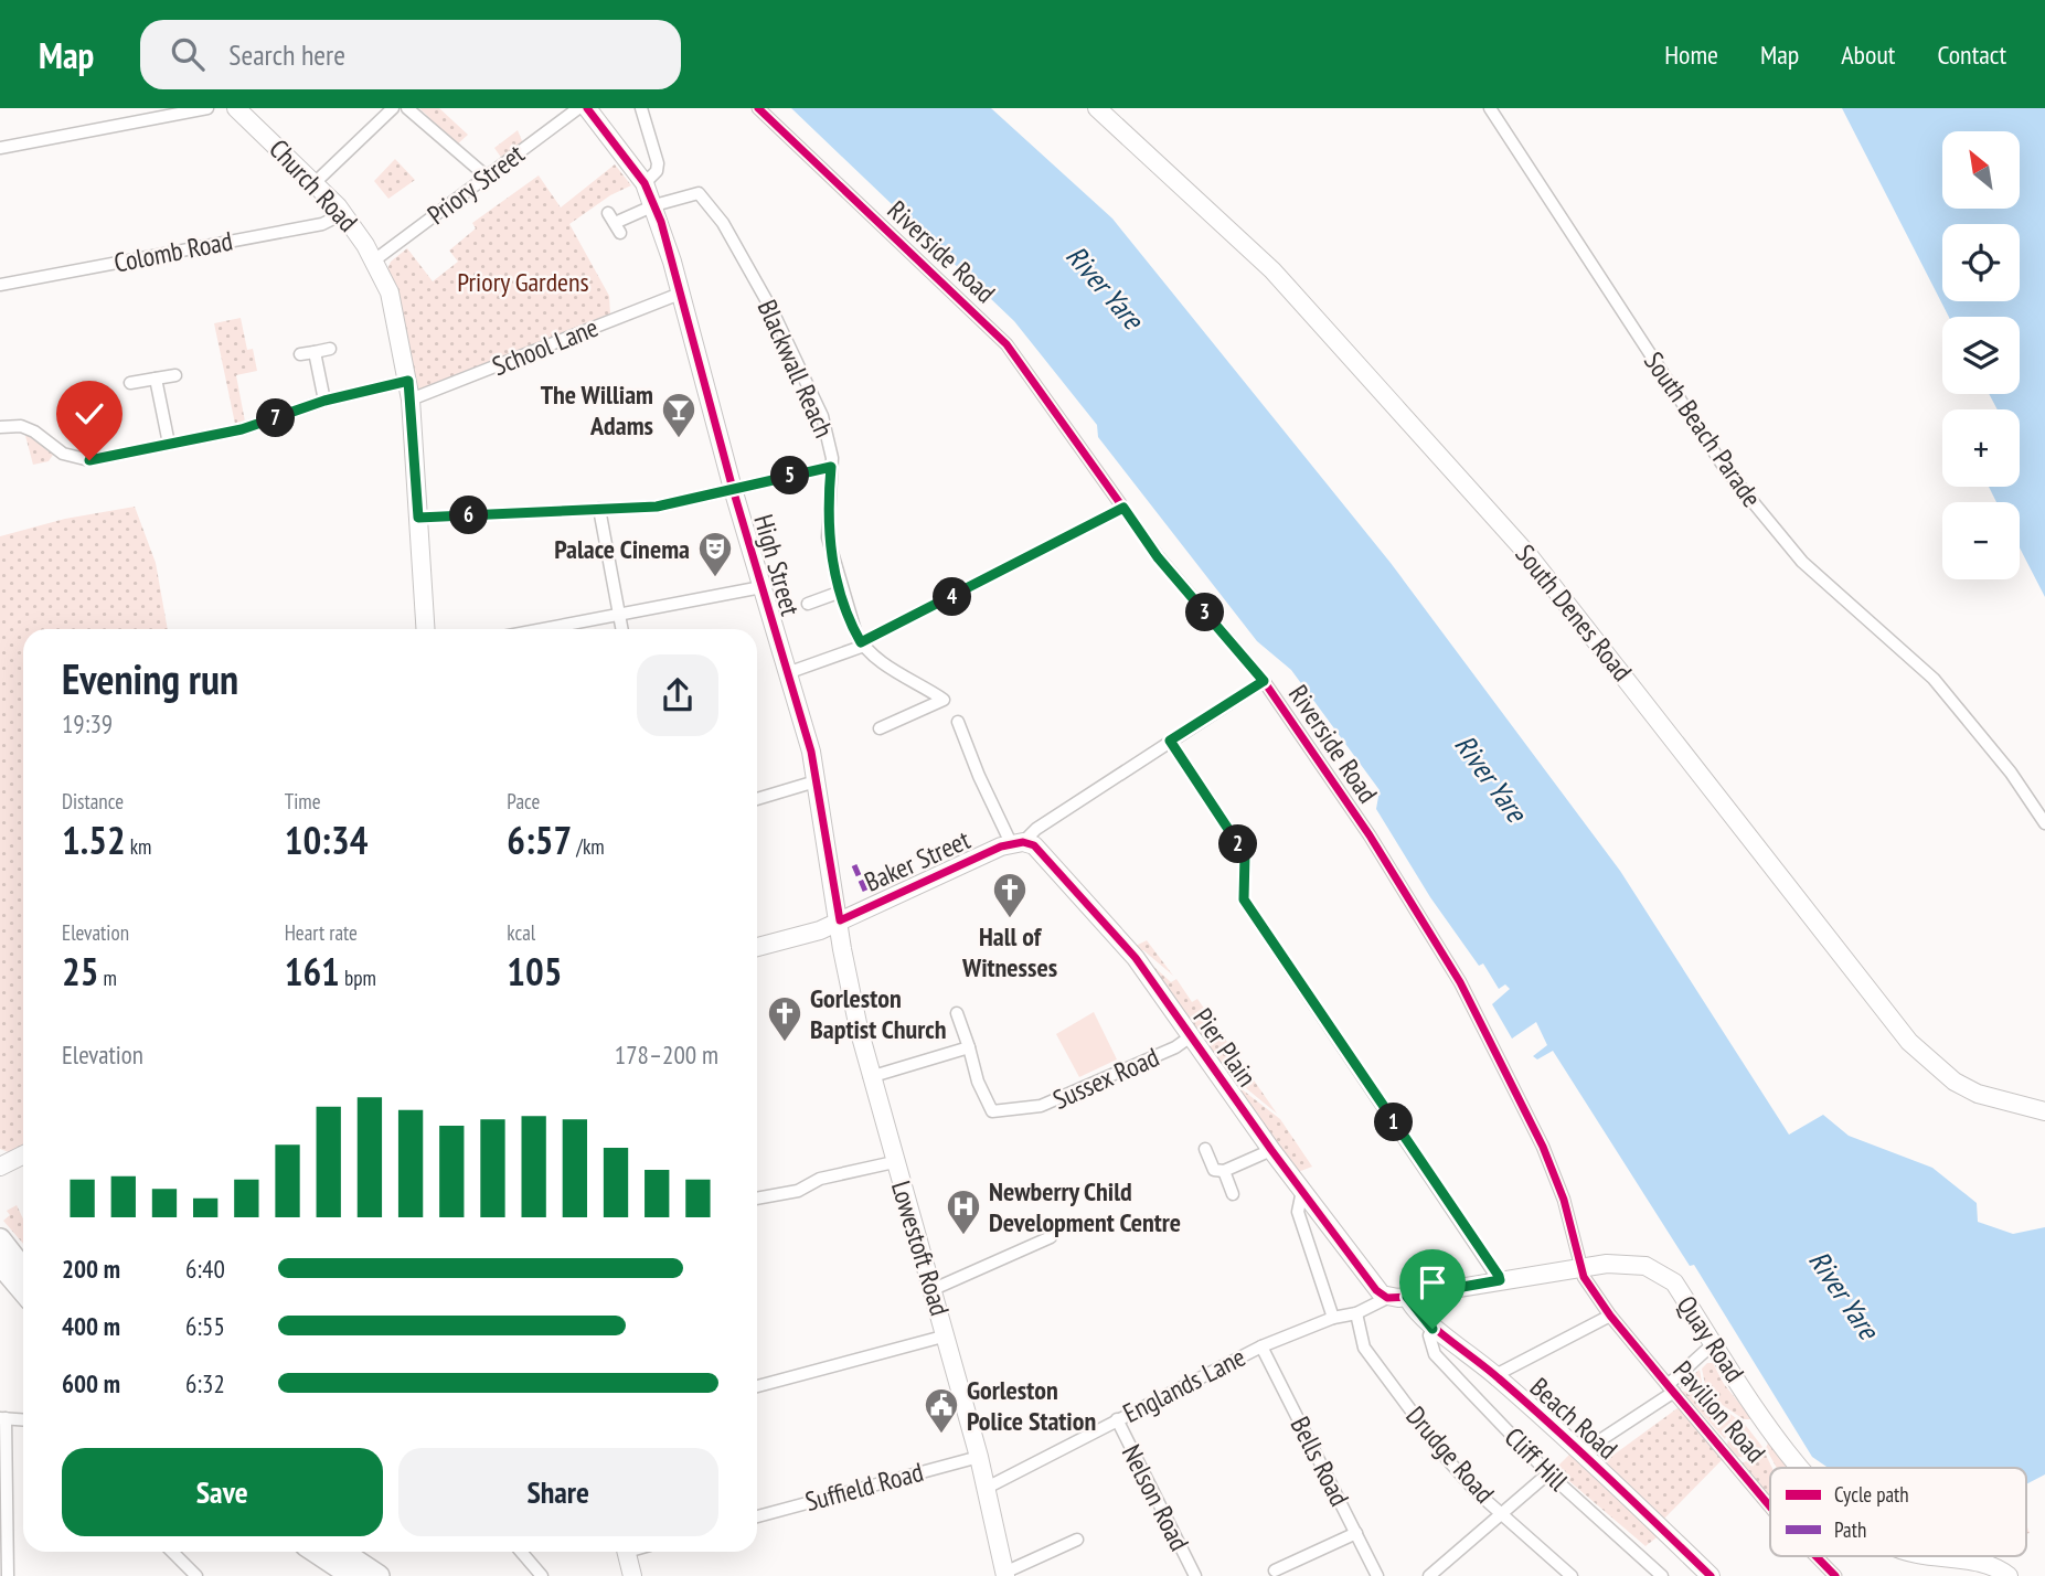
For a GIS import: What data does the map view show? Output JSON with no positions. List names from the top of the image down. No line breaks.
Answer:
{"streets":{"street":["Priory Street","Church Road","Colomb Road","Riverside Road","School Lane","Blackwall Reach","South Beach Parade","High Street","South Denes Road","Baker Street","Pier Plain","Sussex Road","Lowestoft Road","Quay Road","Englands Lane","Pavilion Road","Beach Road","Drudge Road","Cliff Hill","Bells Road","Suffield Road","Nelson Road"]},"crossings":[["Priory Street","Church Road"],["Church Road","Colomb Road"],["Church Road","School Lane"],["Riverside Road","Baker Street"],["Riverside Road","Quay Road"],["Riverside Road","Pavilion Road"],["School Lane","High Street"],["Blackwall Reach","High Street"],["High Street","Baker Street"],["High Street","Lowestoft Road"],["Baker Street","Pier Plain"],["Baker Street","Lowestoft Road"],["Pier Plain","Sussex Road"],["Pier Plain","Quay Road"],["Pier Plain","Englands Lane"],["Lowestoft Road","Englands Lane"],["Lowestoft Road","Suffield Road"],["Quay Road","Englands Lane"],["Quay Road","Pavilion Road"],["Quay Road","Beach Road"],["Englands Lane","Drudge Road"],["Englands Lane","Bells Road"],["Englands Lane","Nelson Road"],["Beach Road","Cliff Hill"]],"water":["River Yare"],"parks":["Priory Gardens"],"places":{"bar":["The William Adams"],"theatre":["Palace Cinema"],"church":["Hall of Witnesses","Gorleston Baptist Church"],"hospital":["Newberry Child Development Centre"],"public building":["Gorleston Police Station"]},"legend":["Cycle path","Path"],"north":"top left","page":{"header":"Map","search":"Search here","nav":["Home","Map","About","Contact"],"map_buttons":["+","−"],"pins":["7","5","6","4","3","2","1"],"heading":["Evening run","19:39"],"stats":[["Distance","1.52 km"],["Time","10:34"],["Pace","6:57 /km"],["Elevation","25 m"],["Heart rate","161 bpm"],["kcal","105"]],"chart":["Elevation","178–200 m"],"list":[{"name":"200 m","note":"6:40"},{"name":"400 m","note":"6:55"},{"name":"600 m","note":"6:32"}],"buttons":["Save","Share"]}}
